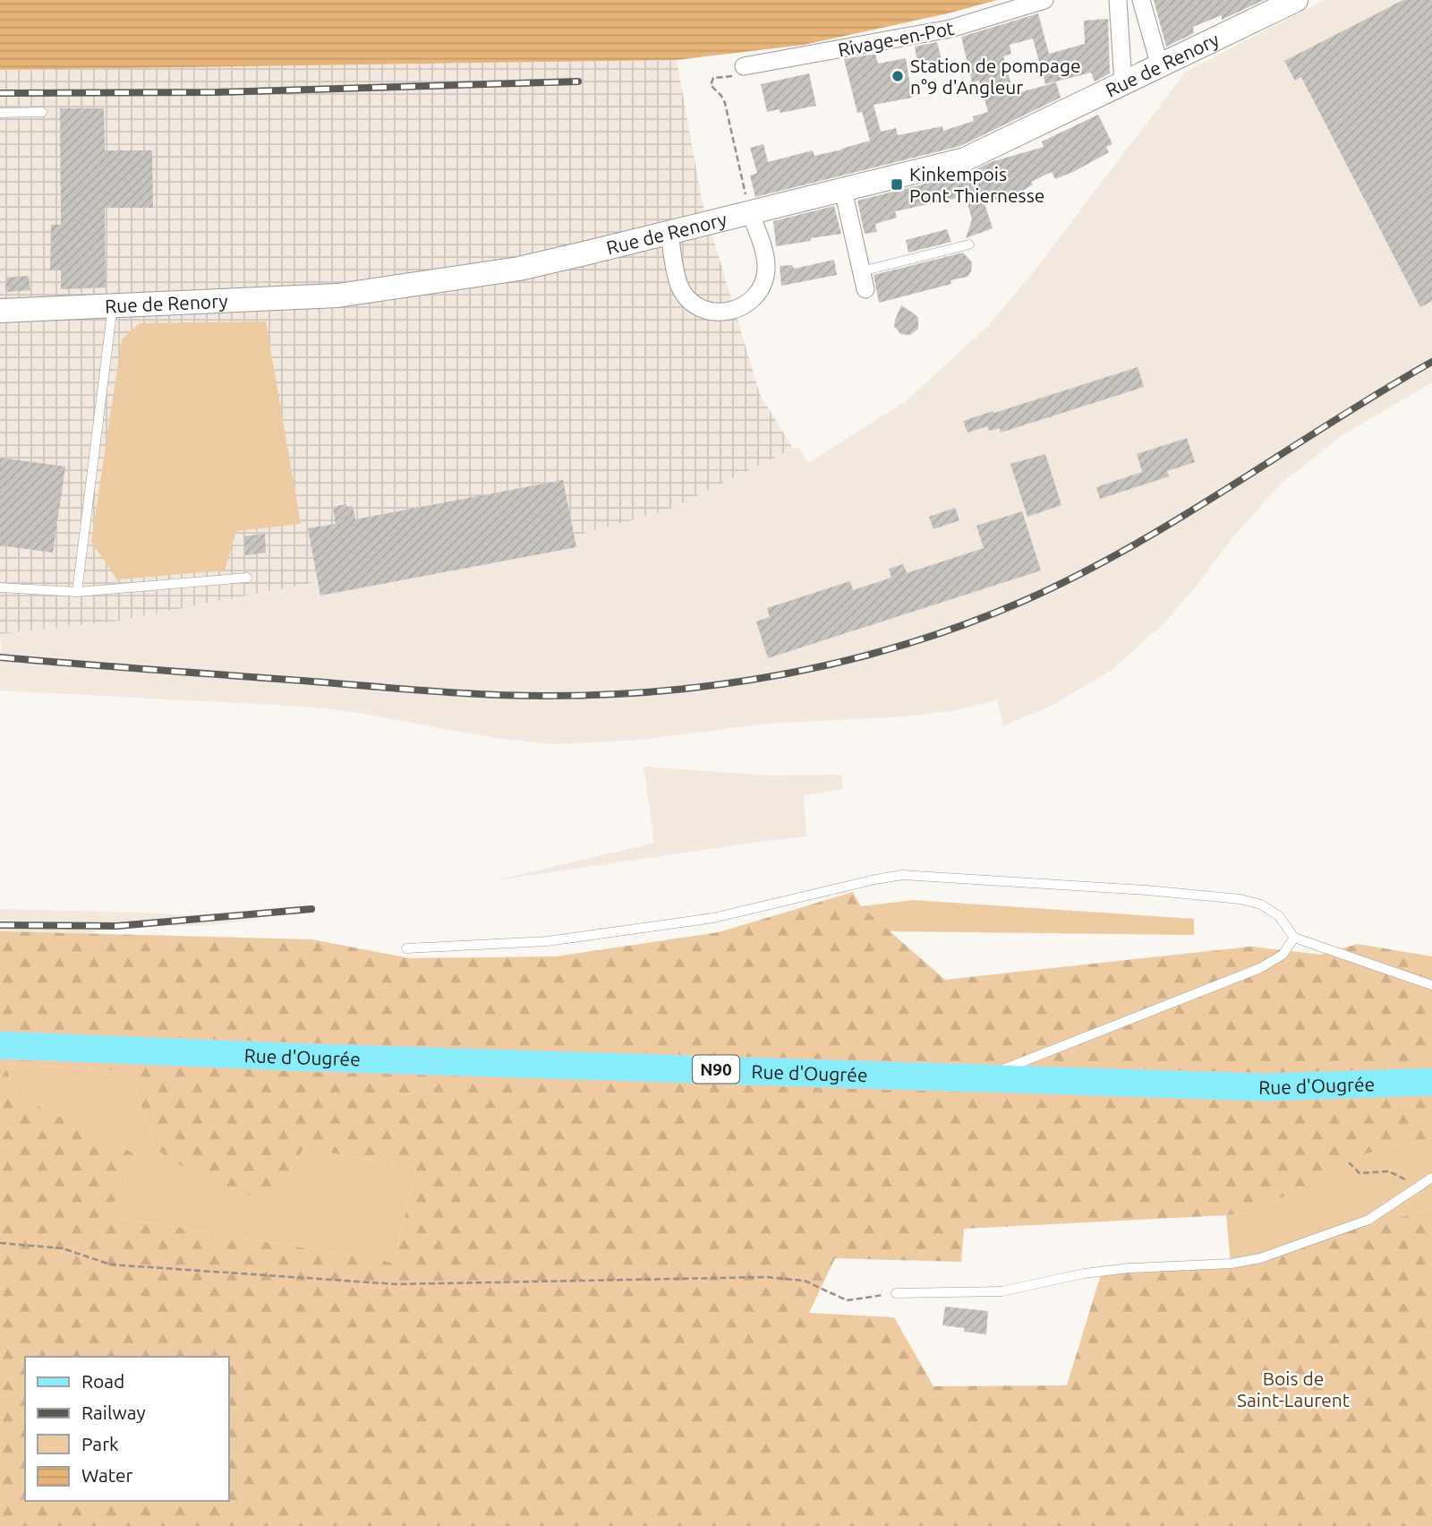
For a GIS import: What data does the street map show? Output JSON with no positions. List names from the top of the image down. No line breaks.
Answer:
{"streets":{"main road":["Rue d'Ougrée","N90"],"street":["Rivage-en-Pot","Rue de Renory"]},"parks":["Bois de Saint-Laurent"],"places":{"other":["Station de pompage n°9 d'Angleur"],"transit":["Kinkempois Pont Thiernesse"]},"legend":["Road","Railway","Park","Water"]}
